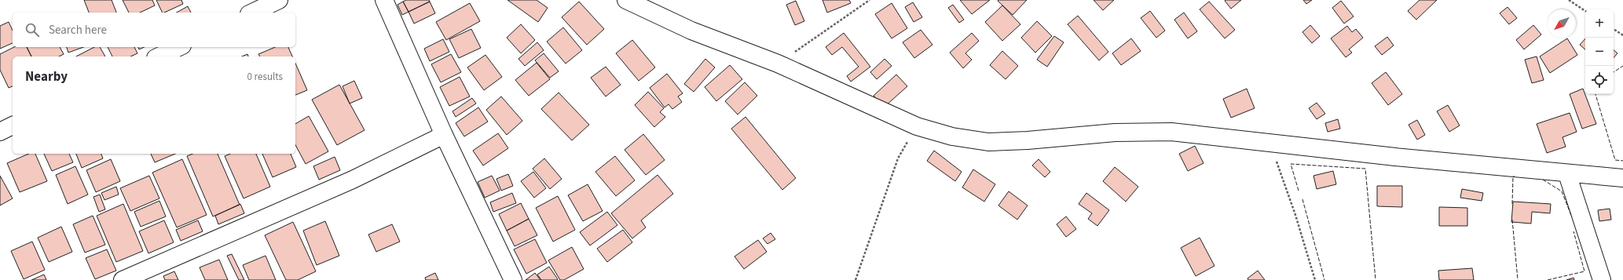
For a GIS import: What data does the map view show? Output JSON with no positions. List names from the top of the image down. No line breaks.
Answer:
{"north":"bottom left","page":{"map_buttons":["+","−"],"search":"Search here","heading":["Nearby","0 results"]}}
